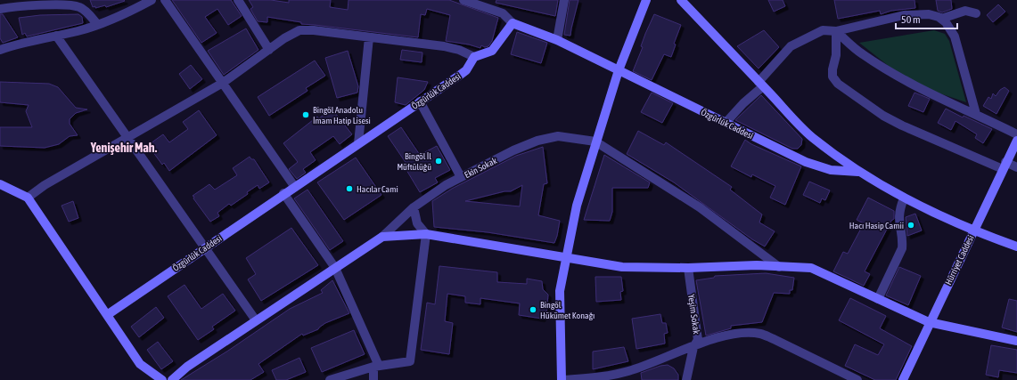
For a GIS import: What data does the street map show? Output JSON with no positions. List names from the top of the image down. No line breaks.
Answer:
{"streets":{"street":["Özgürlük Caddesi","Ekin Sokak","Hürriyet Caddesi","Yeşim Sokak"]},"districts":["Yenişehir Mah."],"places":["Bingöl Anadolu İmam Hatip Lisesi","Bingöl İl Müftülüğü","Hacılar Cami","Hacı Hasip Camii","Bingöl Hükümet Konağı"],"scale_bar":"50 m"}
